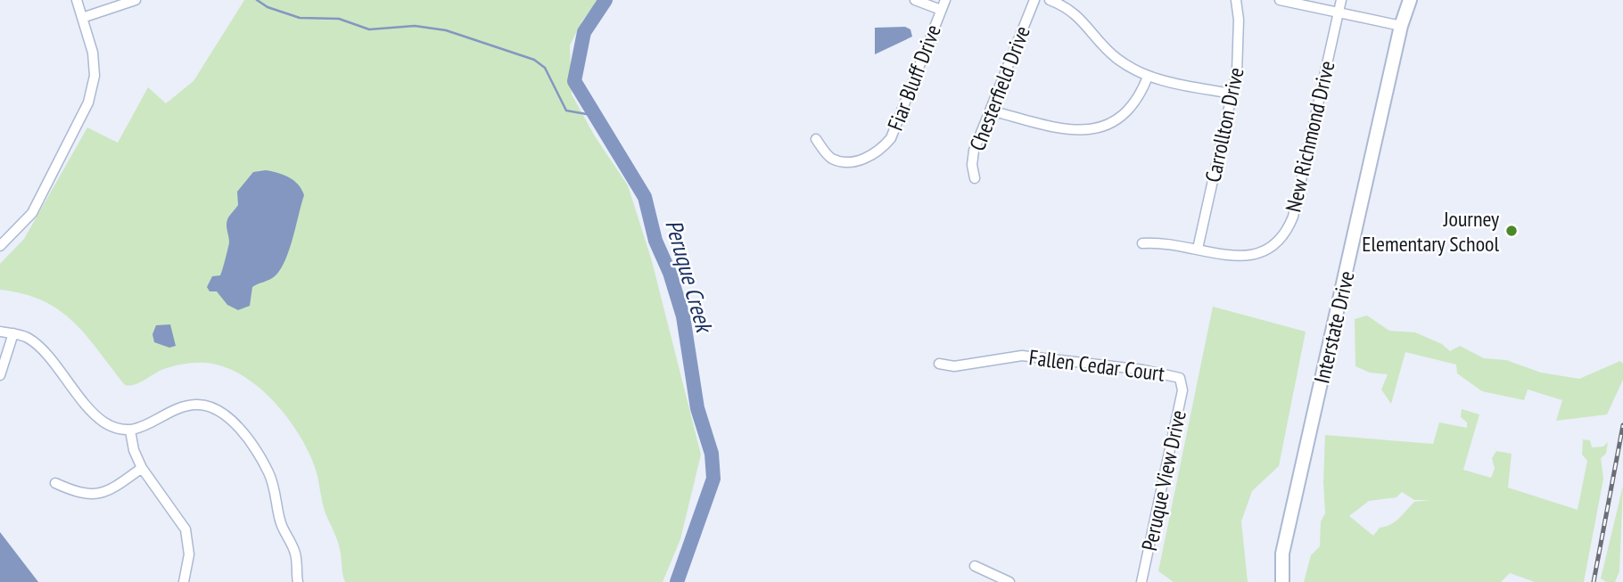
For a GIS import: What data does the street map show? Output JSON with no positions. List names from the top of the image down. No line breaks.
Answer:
{"streets":{"main road":["Interstate Drive"],"street":["Fiar Bluff Drive","Chesterfield Drive","Carrollton Drive","New Richmond Drive","Fallen Cedar Court","Peruque View Drive"]},"crossings":[["Carrollton Drive","New Richmond Drive"],["Fallen Cedar Court","Peruque View Drive"]],"water":["Peruque Creek"],"places":["Journey Elementary School"]}
